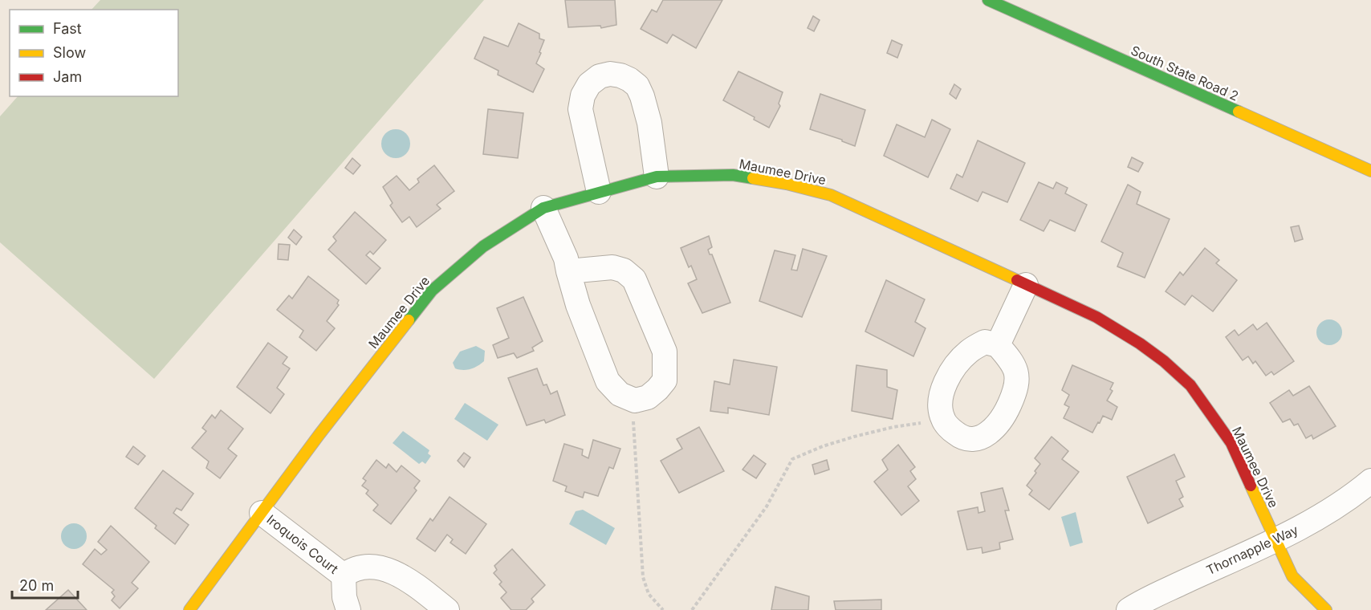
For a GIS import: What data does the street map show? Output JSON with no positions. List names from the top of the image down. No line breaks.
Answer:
{"streets":{"street":["South State Road 2","Maumee Drive","Iroquois Court","Thornapple Way"]},"crossings":[["Maumee Drive","Iroquois Court"],["Maumee Drive","Thornapple Way"]],"legend":["Fast","Slow","Jam"],"scale_bar":"20 m"}
